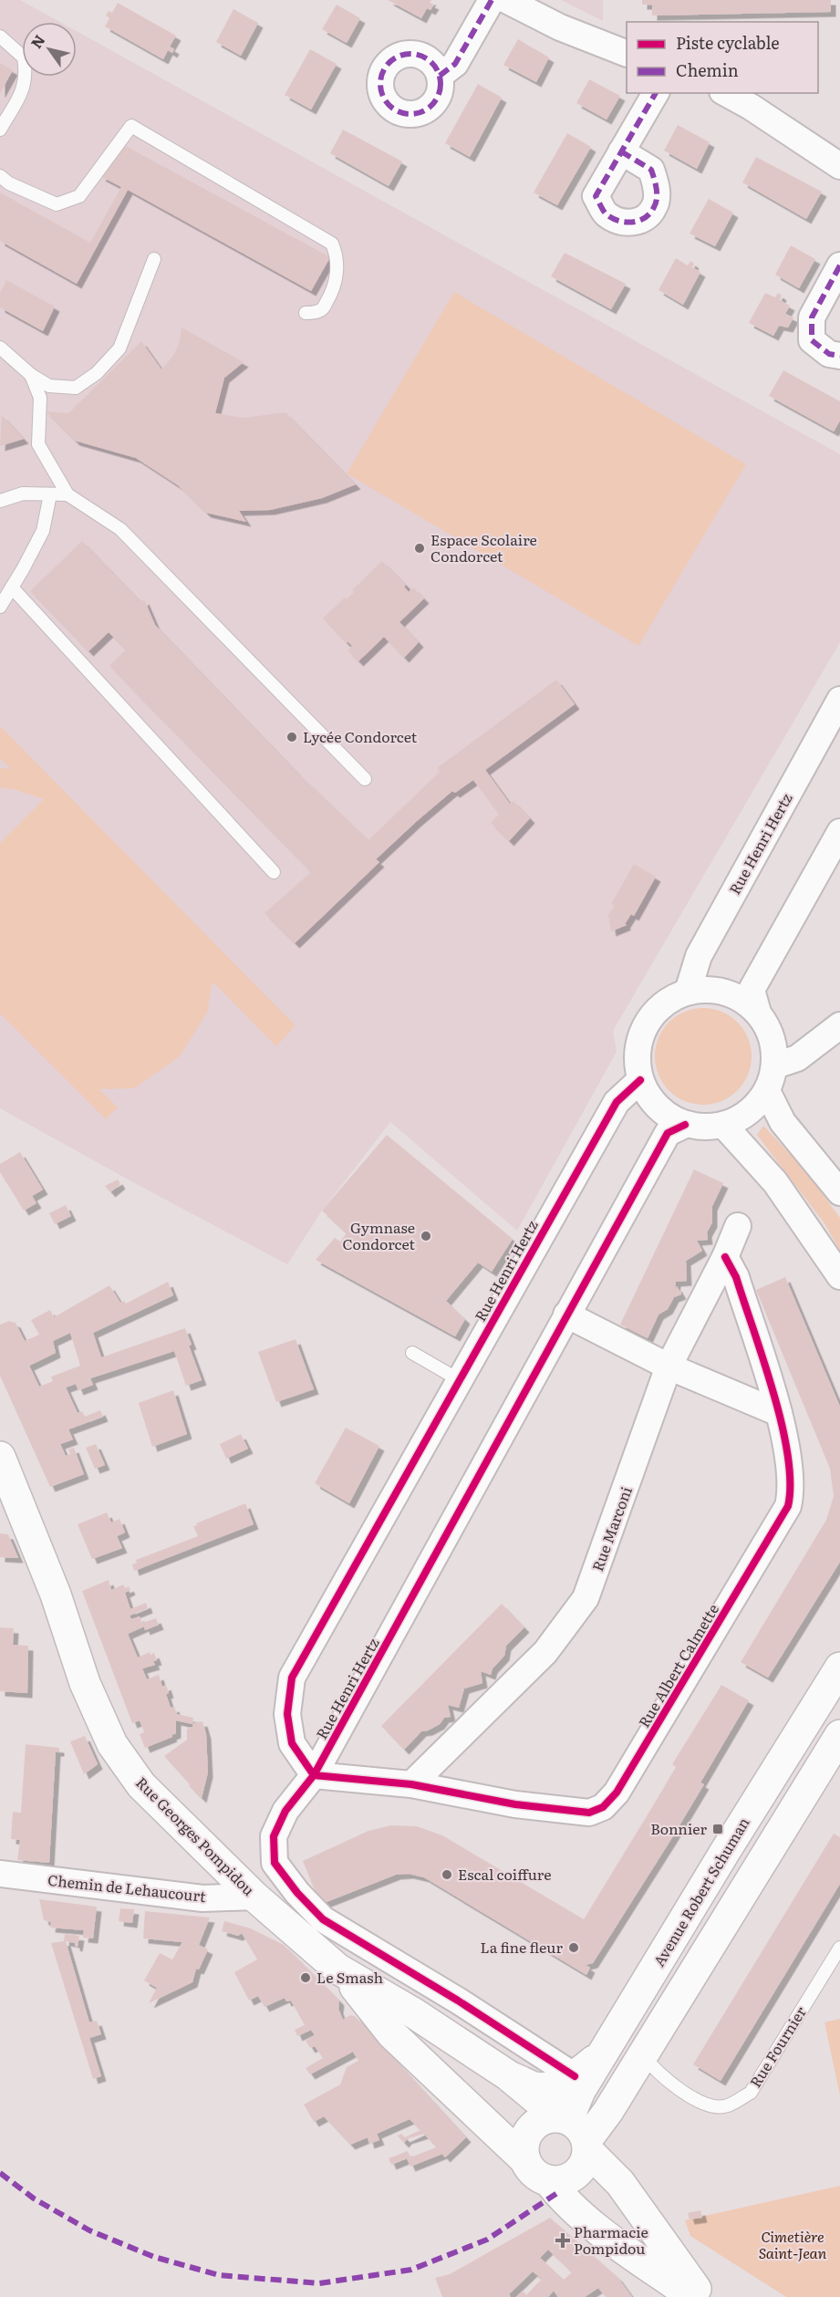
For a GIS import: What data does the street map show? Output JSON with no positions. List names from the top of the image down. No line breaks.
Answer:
{"streets":{"main road":["Rue Georges Pompidou","Avenue Robert Schuman"],"street":["Rue Henri Hertz","Rue Marconi","Rue Albert Calmette","Chemin de Lehaucourt"],"lane":["Rue Fournier"]},"crossings":[["Rue Henri Hertz","Rue Albert Calmette"],["Rue Marconi","Rue Albert Calmette"],["Rue Georges Pompidou","Chemin de Lehaucourt"],["Rue Georges Pompidou","Avenue Robert Schuman"]],"parks":["Cimetière Saint-Jean"],"places":{"other":["Espace Scolaire Condorcet","Lycée Condorcet","Gymnase Condorcet","Escal coiffure","La fine fleur","Le Smash"],"transit":["Bonnier"],"health":["Pharmacie Pompidou"]},"legend":["Piste cyclable","Chemin"],"north":"top left"}
